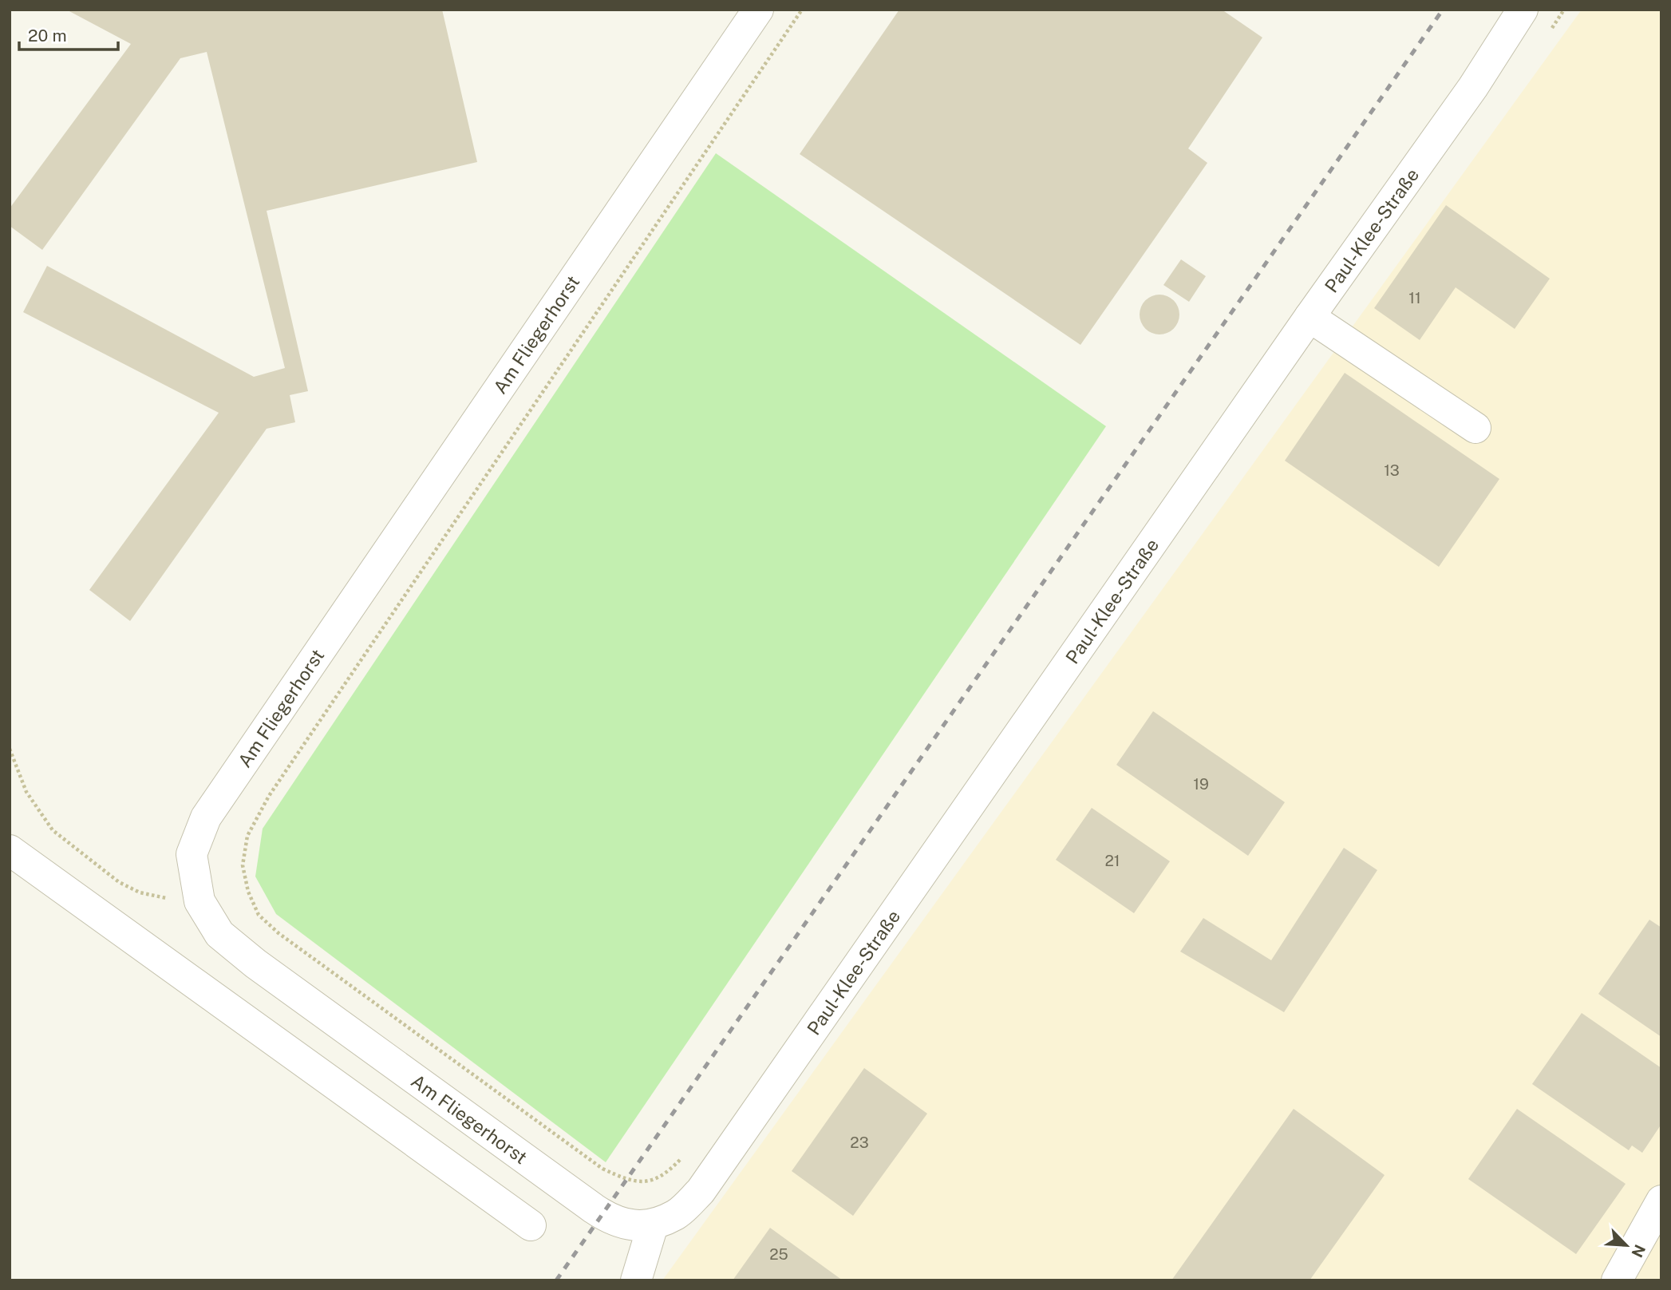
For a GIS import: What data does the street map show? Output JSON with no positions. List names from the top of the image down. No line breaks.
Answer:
{"streets":{"street":["Paul-Klee-Straße","Am Fliegerhorst"]},"crossings":[["Paul-Klee-Straße","Am Fliegerhorst"]],"house_numbers":["11","13","19","21","23","25"],"scale_bar":"20 m","north":"bottom right"}
